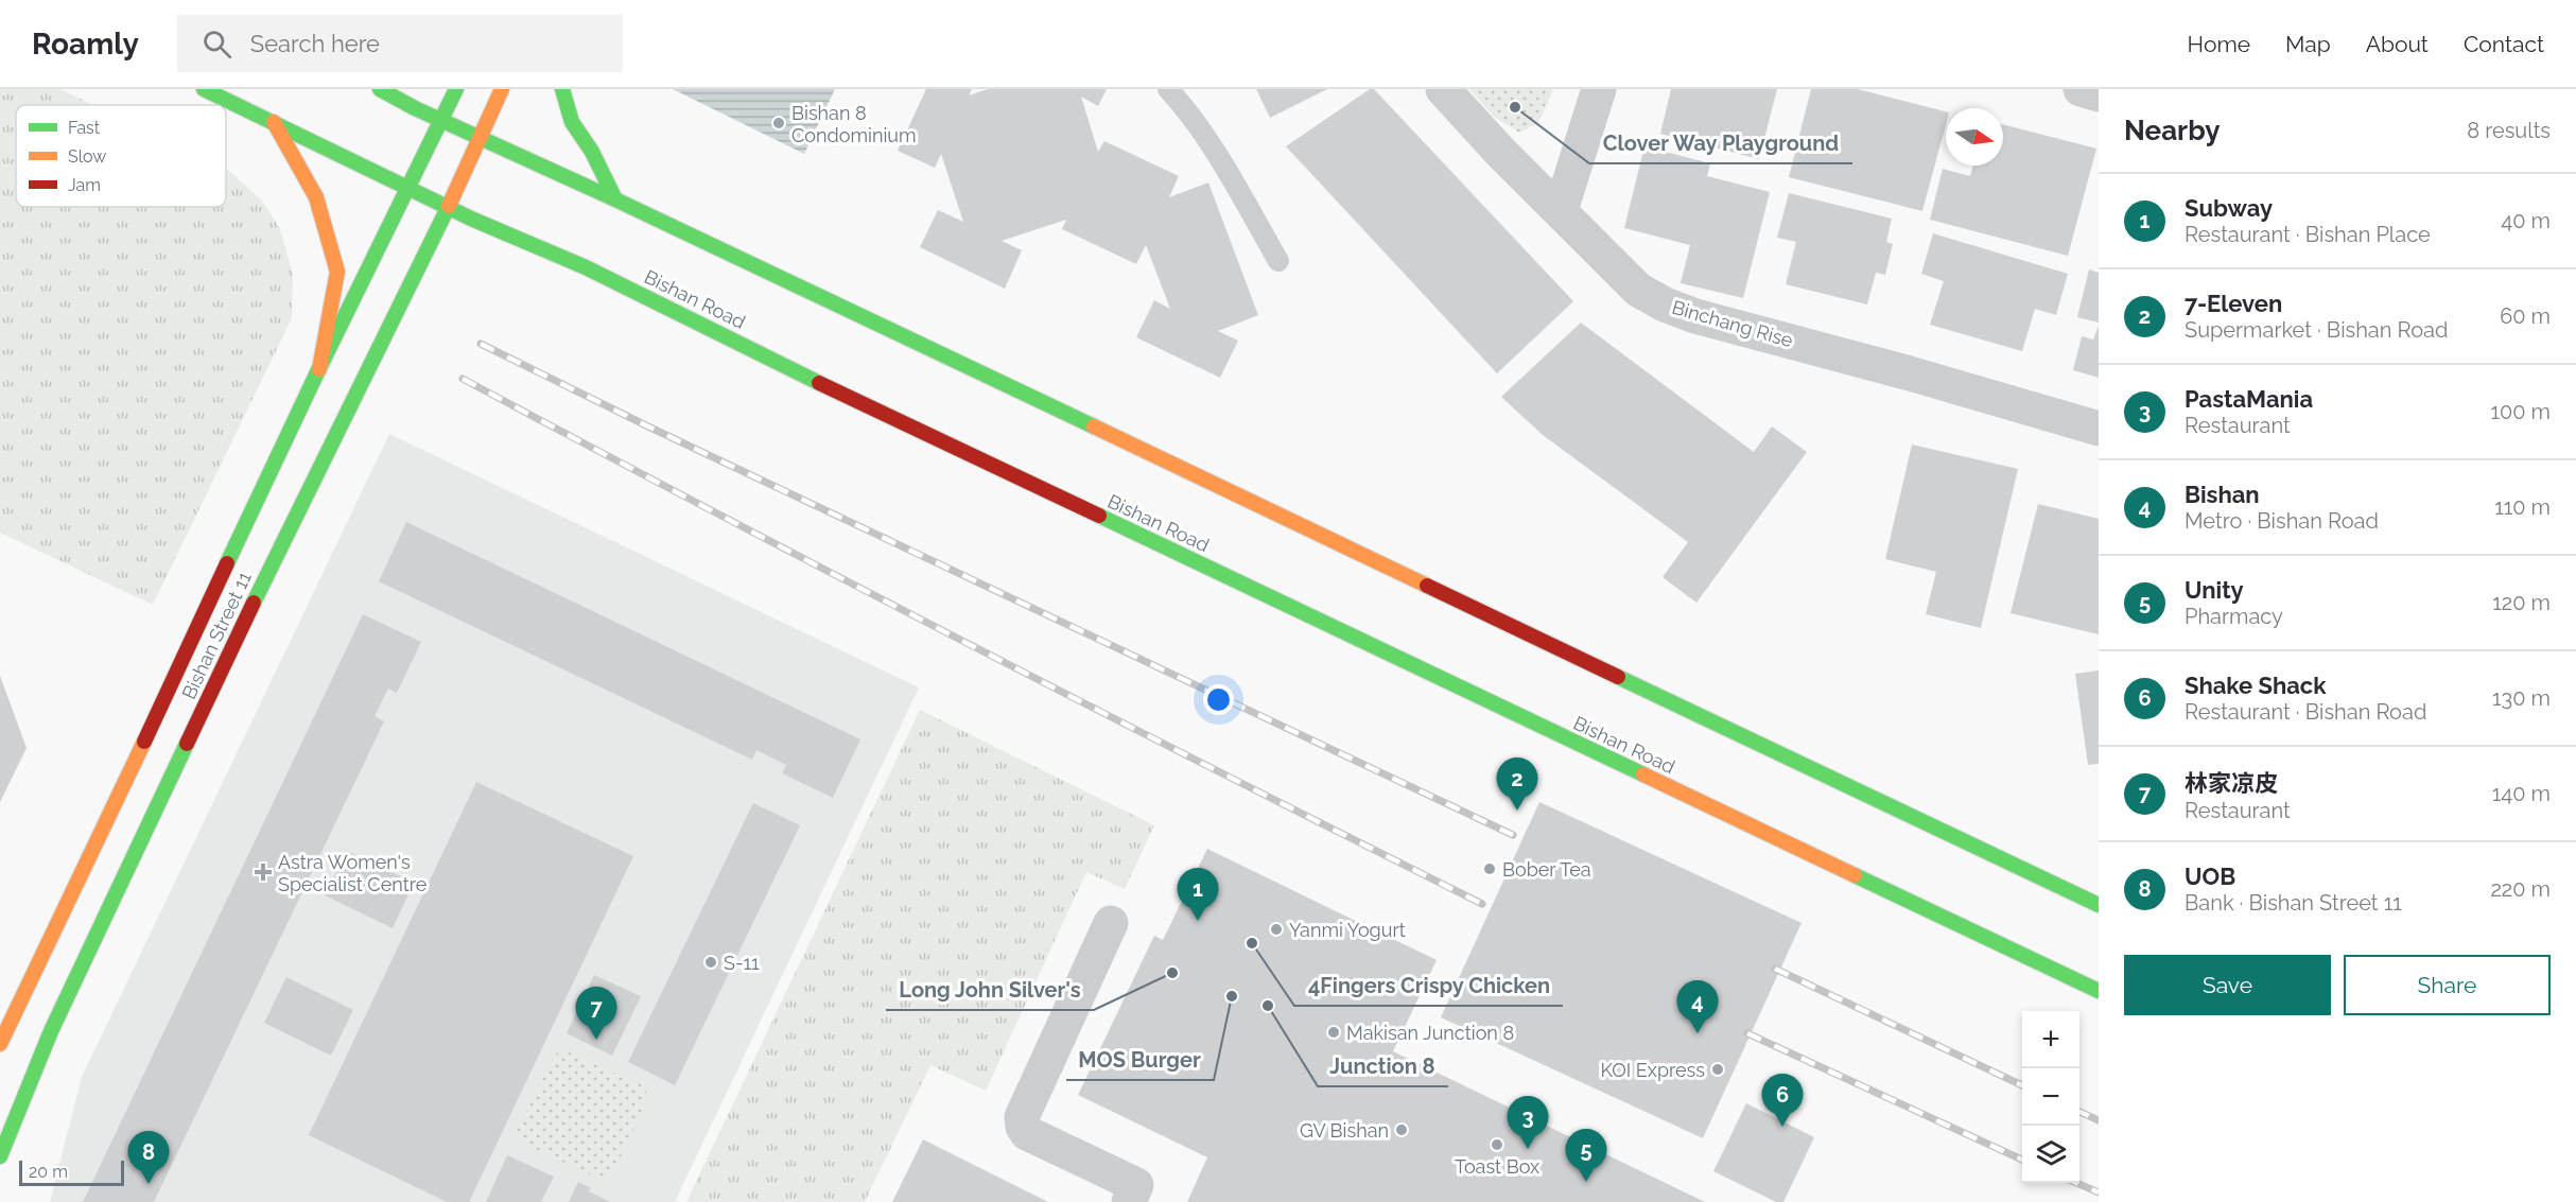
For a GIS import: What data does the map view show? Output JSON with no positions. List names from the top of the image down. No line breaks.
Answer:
{"streets":{"main road":["Bishan Road","Bishan Street 11"],"street":["Binchang Rise"]},"crossings":[["Bishan Road","Bishan Street 11"]],"places":{"other":["Clover Way Playground","Bishan 8 Condominium","Bober Tea","Yanmi Yogurt","4Fingers Crispy Chicken","S-11","Long John Silver's","MOS Burger","Junction 8","Makisan Junction 8","KOI Express","GV Bishan","Toast Box"],"health":["Astra Women's Specialist Centre"]},"legend":["Fast","Slow","Jam"],"scale_bar":"20 m","north":"right","page":{"header":"Roamly","search":"Search here","nav":["Home","Map","About","Contact"],"heading":["Nearby","8 results"],"list":[{"mark":"1","name":"Subway","note":"Restaurant · Bishan Place","value":"40 m"},{"mark":"2","name":"7-Eleven","note":"Supermarket · Bishan Road","value":"60 m"},{"mark":"3","name":"PastaMania","note":"Restaurant","value":"100 m"},{"mark":"4","name":"Bishan","note":"Metro · Bishan Road","value":"110 m"},{"mark":"5","name":"Unity","note":"Pharmacy","value":"120 m"},{"mark":"6","name":"Shake Shack","note":"Restaurant · Bishan Road","value":"130 m"},{"mark":"7","name":"林家凉皮","note":"Restaurant","value":"140 m"},{"mark":"8","name":"UOB","note":"Bank · Bishan Street 11","value":"220 m"}],"pins":["2","1","4","7","6","3","5","8"],"buttons":["Save","Share"],"map_buttons":["+","−"],"scale":"20 m"}}
